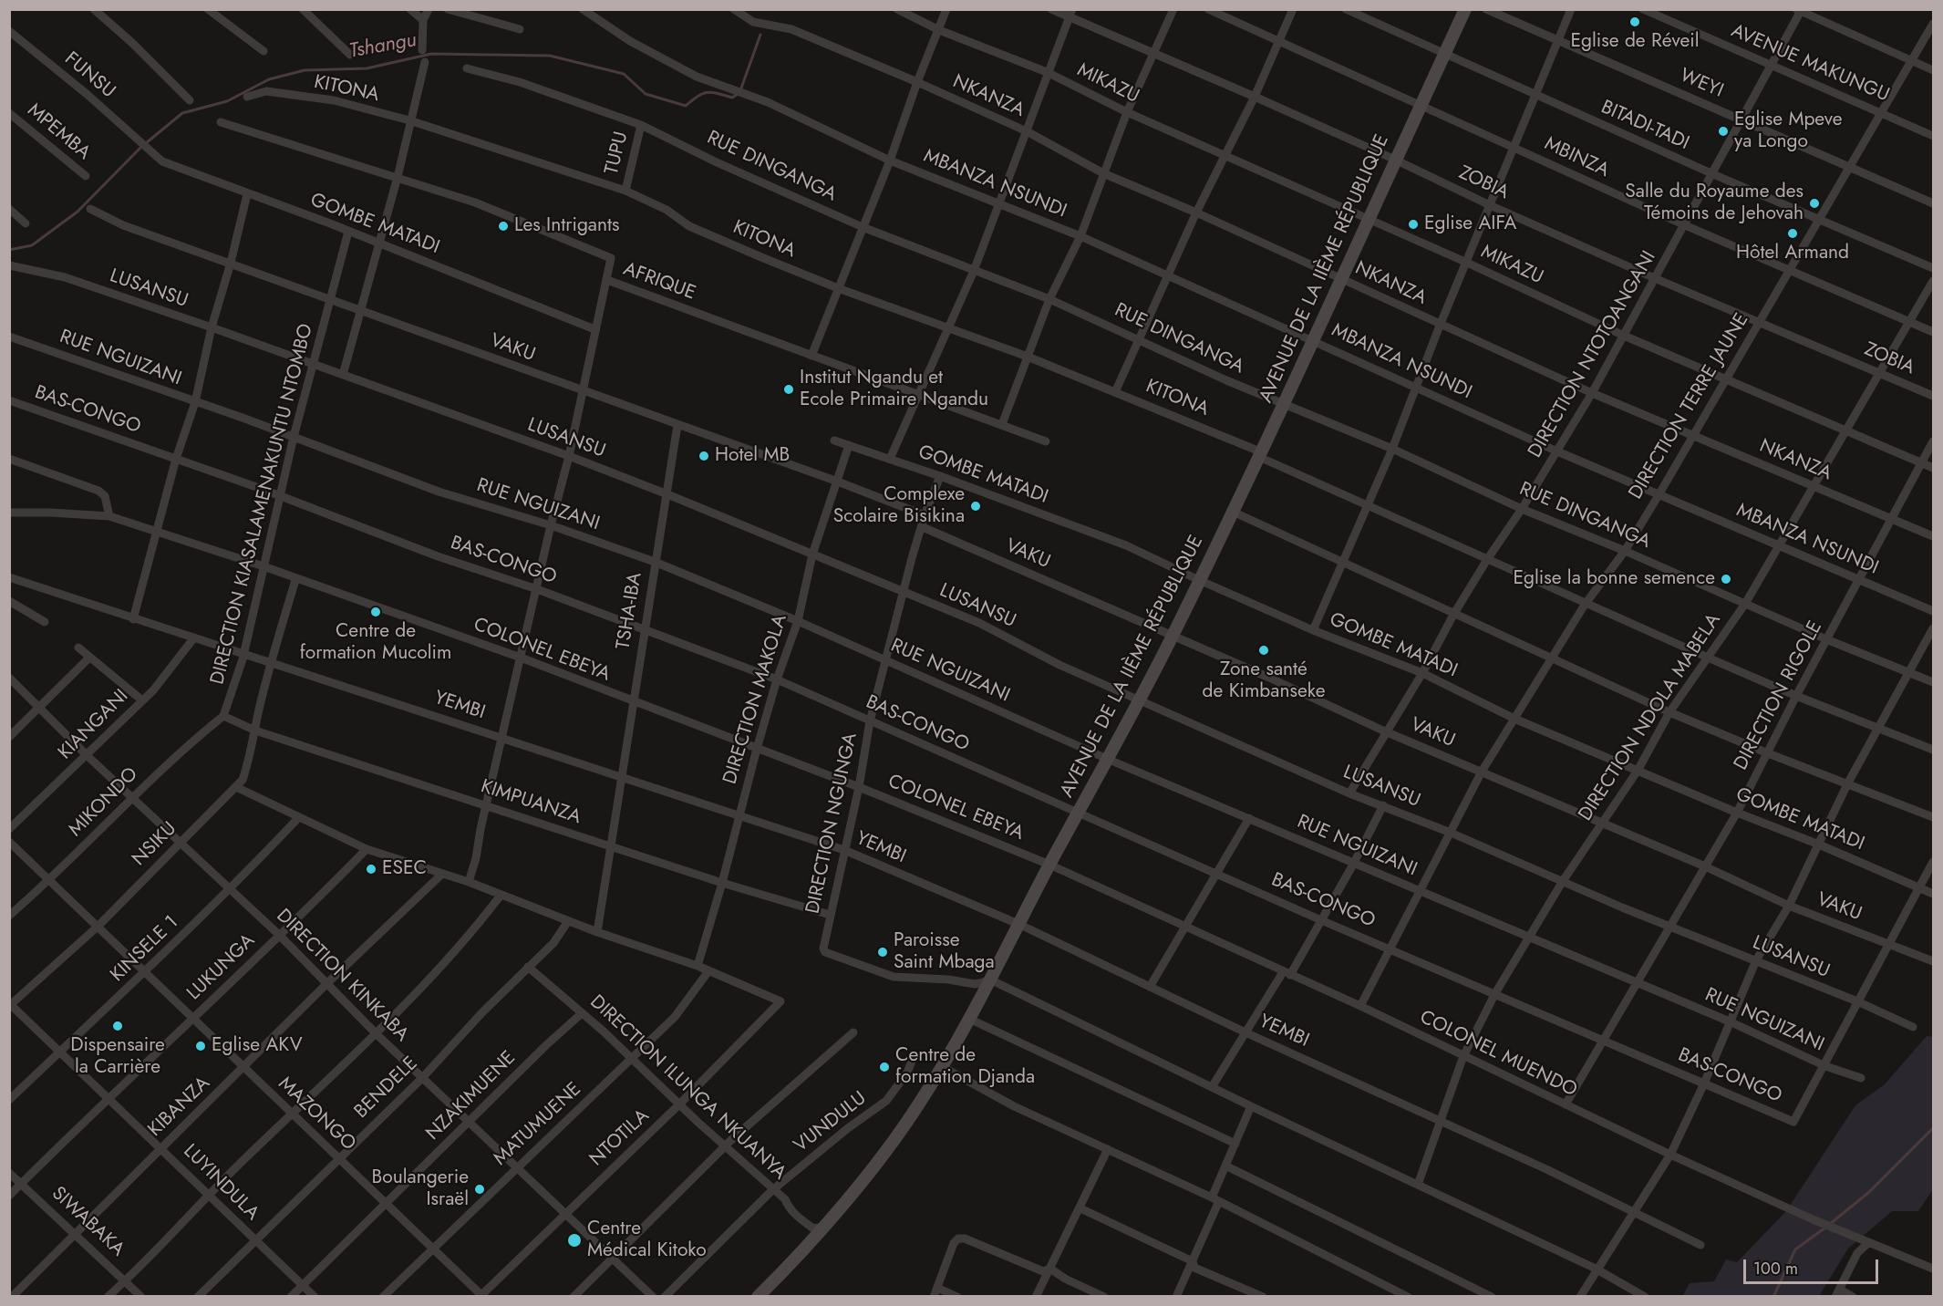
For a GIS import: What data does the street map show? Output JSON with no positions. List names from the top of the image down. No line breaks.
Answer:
{"streets":{"street":["AVENUE MAKUNGU","FUNSU","MIKAZU","WEYI","KITONA","NKANZA","BITADI-TADI","MPEMBA","TUPU","MBINZA","RUE DINGANGA","ZOBIA","MBANZA NSUNDI","GOMBE MATADI","AVENUE DE LA IIÈME RÉPUBLIQUE","AFRIQUE","LUSANSU","VAKU","DIRECTION NTOTOANGANI","RUE NGUIZANI","DIRECTION TERRE JAUNE","BAS-CONGO","DIRECTION KIASALAMENAKUNTU NTOMBO","TSHA-IBA","COLONEL EBEYA","DIRECTION RIGOLE","DIRECTION MAKOLA","YEMBI","DIRECTION NDOLA MABELA","KIANGANI","MIKONDO","KIMPUANZA","DIRECTION NGUNGA","NSIKU","KINSELE 1","LUKUNGA","DIRECTION KINKABA","COLONEL MUENDO","BENDELE","DIRECTION ILUNGA NKUANYA","NZAKIMUENE","KIBANZA","MAZONGO","VUNDULU","MATUMUENE","NTOTILA","LUYINDULA","SIWABAKA"]},"crossings":[["AVENUE MAKUNGU","DIRECTION NTOTOANGANI"],["AVENUE MAKUNGU","DIRECTION TERRE JAUNE"],["FUNSU","GOMBE MATADI"],["MIKAZU","AVENUE DE LA IIÈME RÉPUBLIQUE"],["MIKAZU","DIRECTION NTOTOANGANI"],["MIKAZU","DIRECTION TERRE JAUNE"],["MIKAZU","DIRECTION RIGOLE"],["MIKAZU","DIRECTION NDOLA MABELA"],["WEYI","DIRECTION NTOTOANGANI"],["WEYI","DIRECTION TERRE JAUNE"],["KITONA","TUPU"],["KITONA","AVENUE DE LA IIÈME RÉPUBLIQUE"],["KITONA","DIRECTION NTOTOANGANI"],["KITONA","DIRECTION TERRE JAUNE"],["KITONA","DIRECTION RIGOLE"],["KITONA","DIRECTION NDOLA MABELA"],["NKANZA","AVENUE DE LA IIÈME RÉPUBLIQUE"],["NKANZA","DIRECTION NTOTOANGANI"],["NKANZA","DIRECTION TERRE JAUNE"],["NKANZA","DIRECTION RIGOLE"],["NKANZA","DIRECTION NDOLA MABELA"],["BITADI-TADI","AVENUE DE LA IIÈME RÉPUBLIQUE"],["BITADI-TADI","DIRECTION NTOTOANGANI"],["BITADI-TADI","DIRECTION TERRE JAUNE"],["TUPU","RUE DINGANGA"],["MBINZA","AVENUE DE LA IIÈME RÉPUBLIQUE"],["MBINZA","DIRECTION NTOTOANGANI"],["MBINZA","DIRECTION TERRE JAUNE"],["MBINZA","DIRECTION NDOLA MABELA"],["RUE DINGANGA","AVENUE DE LA IIÈME RÉPUBLIQUE"],["RUE DINGANGA","DIRECTION NTOTOANGANI"],["RUE DINGANGA","DIRECTION TERRE JAUNE"],["RUE DINGANGA","DIRECTION RIGOLE"],["RUE DINGANGA","DIRECTION NDOLA MABELA"],["ZOBIA","AVENUE DE LA IIÈME RÉPUBLIQUE"],["ZOBIA","DIRECTION NTOTOANGANI"],["ZOBIA","DIRECTION TERRE JAUNE"],["ZOBIA","DIRECTION NDOLA MABELA"],["MBANZA NSUNDI","AVENUE DE LA IIÈME RÉPUBLIQUE"],["MBANZA NSUNDI","DIRECTION NTOTOANGANI"],["MBANZA NSUNDI","DIRECTION TERRE JAUNE"],["MBANZA NSUNDI","DIRECTION RIGOLE"],["MBANZA NSUNDI","DIRECTION NDOLA MABELA"],["GOMBE MATADI","AVENUE DE LA IIÈME RÉPUBLIQUE"],["GOMBE MATADI","DIRECTION NTOTOANGANI"],["GOMBE MATADI","DIRECTION TERRE JAUNE"],["GOMBE MATADI","DIRECTION RIGOLE"],["GOMBE MATADI","DIRECTION MAKOLA"],["GOMBE MATADI","DIRECTION NDOLA MABELA"],["GOMBE MATADI","DIRECTION NGUNGA"],["AVENUE DE LA IIÈME RÉPUBLIQUE","LUSANSU"],["AVENUE DE LA IIÈME RÉPUBLIQUE","VAKU"],["AVENUE DE LA IIÈME RÉPUBLIQUE","RUE NGUIZANI"],["AVENUE DE LA IIÈME RÉPUBLIQUE","BAS-CONGO"],["AVENUE DE LA IIÈME RÉPUBLIQUE","COLONEL EBEYA"],["AVENUE DE LA IIÈME RÉPUBLIQUE","YEMBI"],["AVENUE DE LA IIÈME RÉPUBLIQUE","DIRECTION NGUNGA"],["AVENUE DE LA IIÈME RÉPUBLIQUE","COLONEL MUENDO"],["AVENUE DE LA IIÈME RÉPUBLIQUE","DIRECTION ILUNGA NKUANYA"],["LUSANSU","DIRECTION NTOTOANGANI"],["LUSANSU","DIRECTION TERRE JAUNE"],["LUSANSU","DIRECTION KIASALAMENAKUNTU NTOMBO"],["LUSANSU","TSHA-IBA"],["LUSANSU","DIRECTION RIGOLE"],["LUSANSU","DIRECTION MAKOLA"],["LUSANSU","DIRECTION NDOLA MABELA"],["LUSANSU","DIRECTION NGUNGA"],["VAKU","DIRECTION NTOTOANGANI"],["VAKU","DIRECTION TERRE JAUNE"],["VAKU","DIRECTION KIASALAMENAKUNTU NTOMBO"],["VAKU","TSHA-IBA"],["VAKU","DIRECTION RIGOLE"],["VAKU","DIRECTION MAKOLA"],["VAKU","DIRECTION NDOLA MABELA"],["VAKU","DIRECTION NGUNGA"],["RUE NGUIZANI","DIRECTION TERRE JAUNE"],["RUE NGUIZANI","BAS-CONGO"],["RUE NGUIZANI","DIRECTION KIASALAMENAKUNTU NTOMBO"],["RUE NGUIZANI","TSHA-IBA"],["RUE NGUIZANI","DIRECTION RIGOLE"],["RUE NGUIZANI","DIRECTION MAKOLA"],["RUE NGUIZANI","DIRECTION NDOLA MABELA"],["RUE NGUIZANI","DIRECTION NGUNGA"],["DIRECTION TERRE JAUNE","BAS-CONGO"],["DIRECTION TERRE JAUNE","COLONEL MUENDO"],["BAS-CONGO","DIRECTION KIASALAMENAKUNTU NTOMBO"],["BAS-CONGO","TSHA-IBA"],["BAS-CONGO","DIRECTION RIGOLE"],["BAS-CONGO","DIRECTION MAKOLA"],["BAS-CONGO","DIRECTION NDOLA MABELA"],["BAS-CONGO","DIRECTION NGUNGA"],["DIRECTION KIASALAMENAKUNTU NTOMBO","COLONEL EBEYA"],["DIRECTION KIASALAMENAKUNTU NTOMBO","YEMBI"],["DIRECTION KIASALAMENAKUNTU NTOMBO","MIKONDO"],["DIRECTION KIASALAMENAKUNTU NTOMBO","KIMPUANZA"],["TSHA-IBA","COLONEL EBEYA"],["TSHA-IBA","YEMBI"],["TSHA-IBA","KIMPUANZA"],["COLONEL EBEYA","DIRECTION MAKOLA"],["COLONEL EBEYA","DIRECTION NGUNGA"],["COLONEL EBEYA","NSIKU"],["COLONEL EBEYA","COLONEL MUENDO"],["DIRECTION RIGOLE","COLONEL MUENDO"],["DIRECTION MAKOLA","YEMBI"],["DIRECTION MAKOLA","KIMPUANZA"],["YEMBI","DIRECTION NDOLA MABELA"],["YEMBI","KIANGANI"],["YEMBI","DIRECTION NGUNGA"],["YEMBI","NSIKU"],["DIRECTION NDOLA MABELA","COLONEL MUENDO"],["KIANGANI","DIRECTION KINKABA"],["MIKONDO","KIMPUANZA"],["MIKONDO","DIRECTION KINKABA"],["MIKONDO","MAZONGO"],["KIMPUANZA","DIRECTION NGUNGA"],["KIMPUANZA","NSIKU"],["NSIKU","DIRECTION KINKABA"],["NSIKU","MAZONGO"],["NSIKU","LUYINDULA"],["KINSELE 1","DIRECTION KINKABA"],["KINSELE 1","MAZONGO"],["KINSELE 1","LUYINDULA"],["LUKUNGA","DIRECTION KINKABA"],["LUKUNGA","MAZONGO"],["LUKUNGA","LUYINDULA"],["LUKUNGA","SIWABAKA"],["DIRECTION KINKABA","BENDELE"],["DIRECTION KINKABA","NZAKIMUENE"],["DIRECTION KINKABA","KIBANZA"],["DIRECTION KINKABA","MATUMUENE"],["DIRECTION KINKABA","NTOTILA"],["BENDELE","DIRECTION ILUNGA NKUANYA"],["BENDELE","MAZONGO"],["BENDELE","LUYINDULA"],["DIRECTION ILUNGA NKUANYA","NZAKIMUENE"],["DIRECTION ILUNGA NKUANYA","VUNDULU"],["DIRECTION ILUNGA NKUANYA","MATUMUENE"],["DIRECTION ILUNGA NKUANYA","NTOTILA"],["NZAKIMUENE","MAZONGO"],["NZAKIMUENE","LUYINDULA"],["KIBANZA","MAZONGO"],["KIBANZA","LUYINDULA"],["KIBANZA","SIWABAKA"],["MAZONGO","MATUMUENE"],["MAZONGO","NTOTILA"],["MATUMUENE","NTOTILA"]],"water":["Tshangu"],"places":["Eglise de Réveil","Eglise Mpeve ya Longo","Salle du Royaume des Témoins de Jehovah","Eglise AIFA","Les Intrigants","Hôtel Armand","Institut Ngandu et Ecole Primaire Ngandu","Hotel MB","Complexe Scolaire Bisikina","Eglise la bonne semence","Centre de formation Mucolim","Zone santé de Kimbanseke","ESEC","Paroisse Saint Mbaga","Dispensaire la Carrière","Eglise AKV","Centre de formation Djanda","Boulangerie Israël","Centre Médical Kitoko"],"scale_bar":"100 m"}
